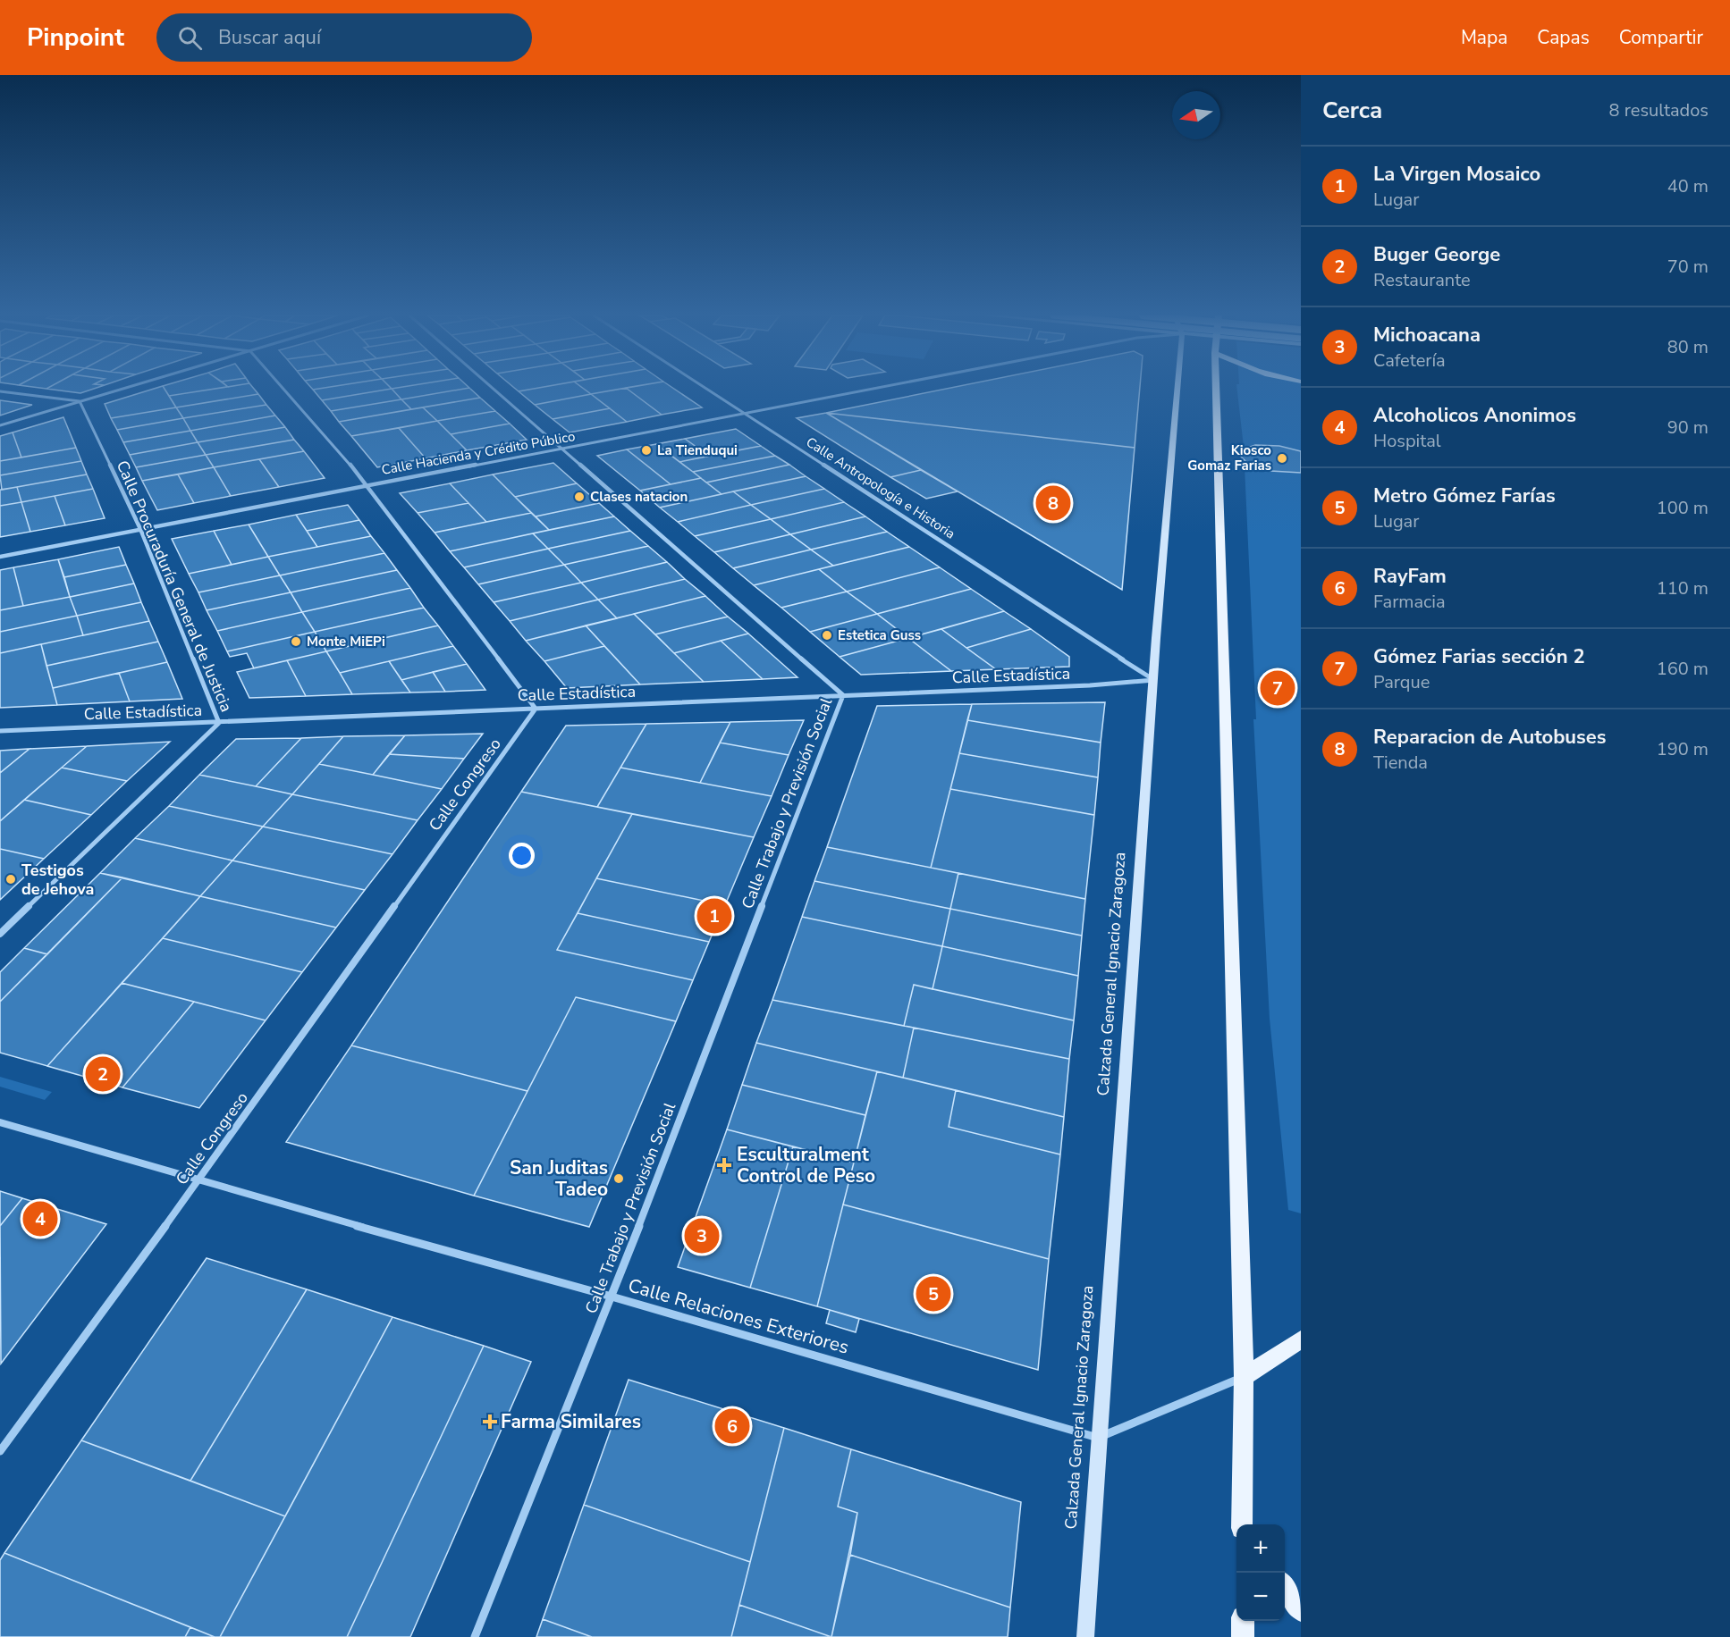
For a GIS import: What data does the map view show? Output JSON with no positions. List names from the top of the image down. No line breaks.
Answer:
{"streets":{"main road":["Calzada General Ignacio Zaragoza"],"street":["Calle Hacienda y Crédito Público","Calle Antropología e Historia","Calle Procuraduría General de Justicia","Calle Estadística","Calle Congreso","Calle Trabajo y Previsión Social","Calle Relaciones Exteriores"]},"crossings":[["Calle Hacienda y Crédito Público","Calle Antropología e Historia"],["Calle Hacienda y Crédito Público","Calle Procuraduría General de Justicia"],["Calle Hacienda y Crédito Público","Calle Trabajo y Previsión Social"],["Calle Antropología e Historia","Calle Estadística"],["Calle Antropología e Historia","Calzada General Ignacio Zaragoza"],["Calle Procuraduría General de Justicia","Calle Estadística"],["Calle Estadística","Calle Congreso"],["Calle Estadística","Calle Trabajo y Previsión Social"],["Calle Estadística","Calzada General Ignacio Zaragoza"],["Calle Congreso","Calle Relaciones Exteriores"],["Calle Trabajo y Previsión Social","Calle Relaciones Exteriores"],["Calzada General Ignacio Zaragoza","Calle Relaciones Exteriores"]],"places":{"other":["La Tienduqui","Kiosco Gomaz Farias","Clases natacion","Estetica Guss","Monte MiEPi","Testigos de Jehova","San Juditas Tadeo"],"health":["Esculturalment Control de Peso","Farma Similares"]},"north":"left","page":{"header":"Pinpoint","search":"Buscar aquí","nav":["Mapa","Capas","Compartir"],"heading":["Cerca","8 resultados"],"list":[{"mark":"1","name":"La Virgen Mosaico","note":"Lugar","value":"40 m"},{"mark":"2","name":"Buger George","note":"Restaurante","value":"70 m"},{"mark":"3","name":"Michoacana","note":"Cafetería","value":"80 m"},{"mark":"4","name":"Alcoholicos Anonimos","note":"Hospital","value":"90 m"},{"mark":"5","name":"Metro Gómez Farías","note":"Lugar","value":"100 m"},{"mark":"6","name":"RayFam","note":"Farmacia","value":"110 m"},{"mark":"7","name":"Gómez Farias sección 2","note":"Parque","value":"160 m"},{"mark":"8","name":"Reparacion de Autobuses","note":"Tienda","value":"190 m"}],"pins":["8","7","1","2","4","3","5","6"],"map_buttons":["+","−"]}}
